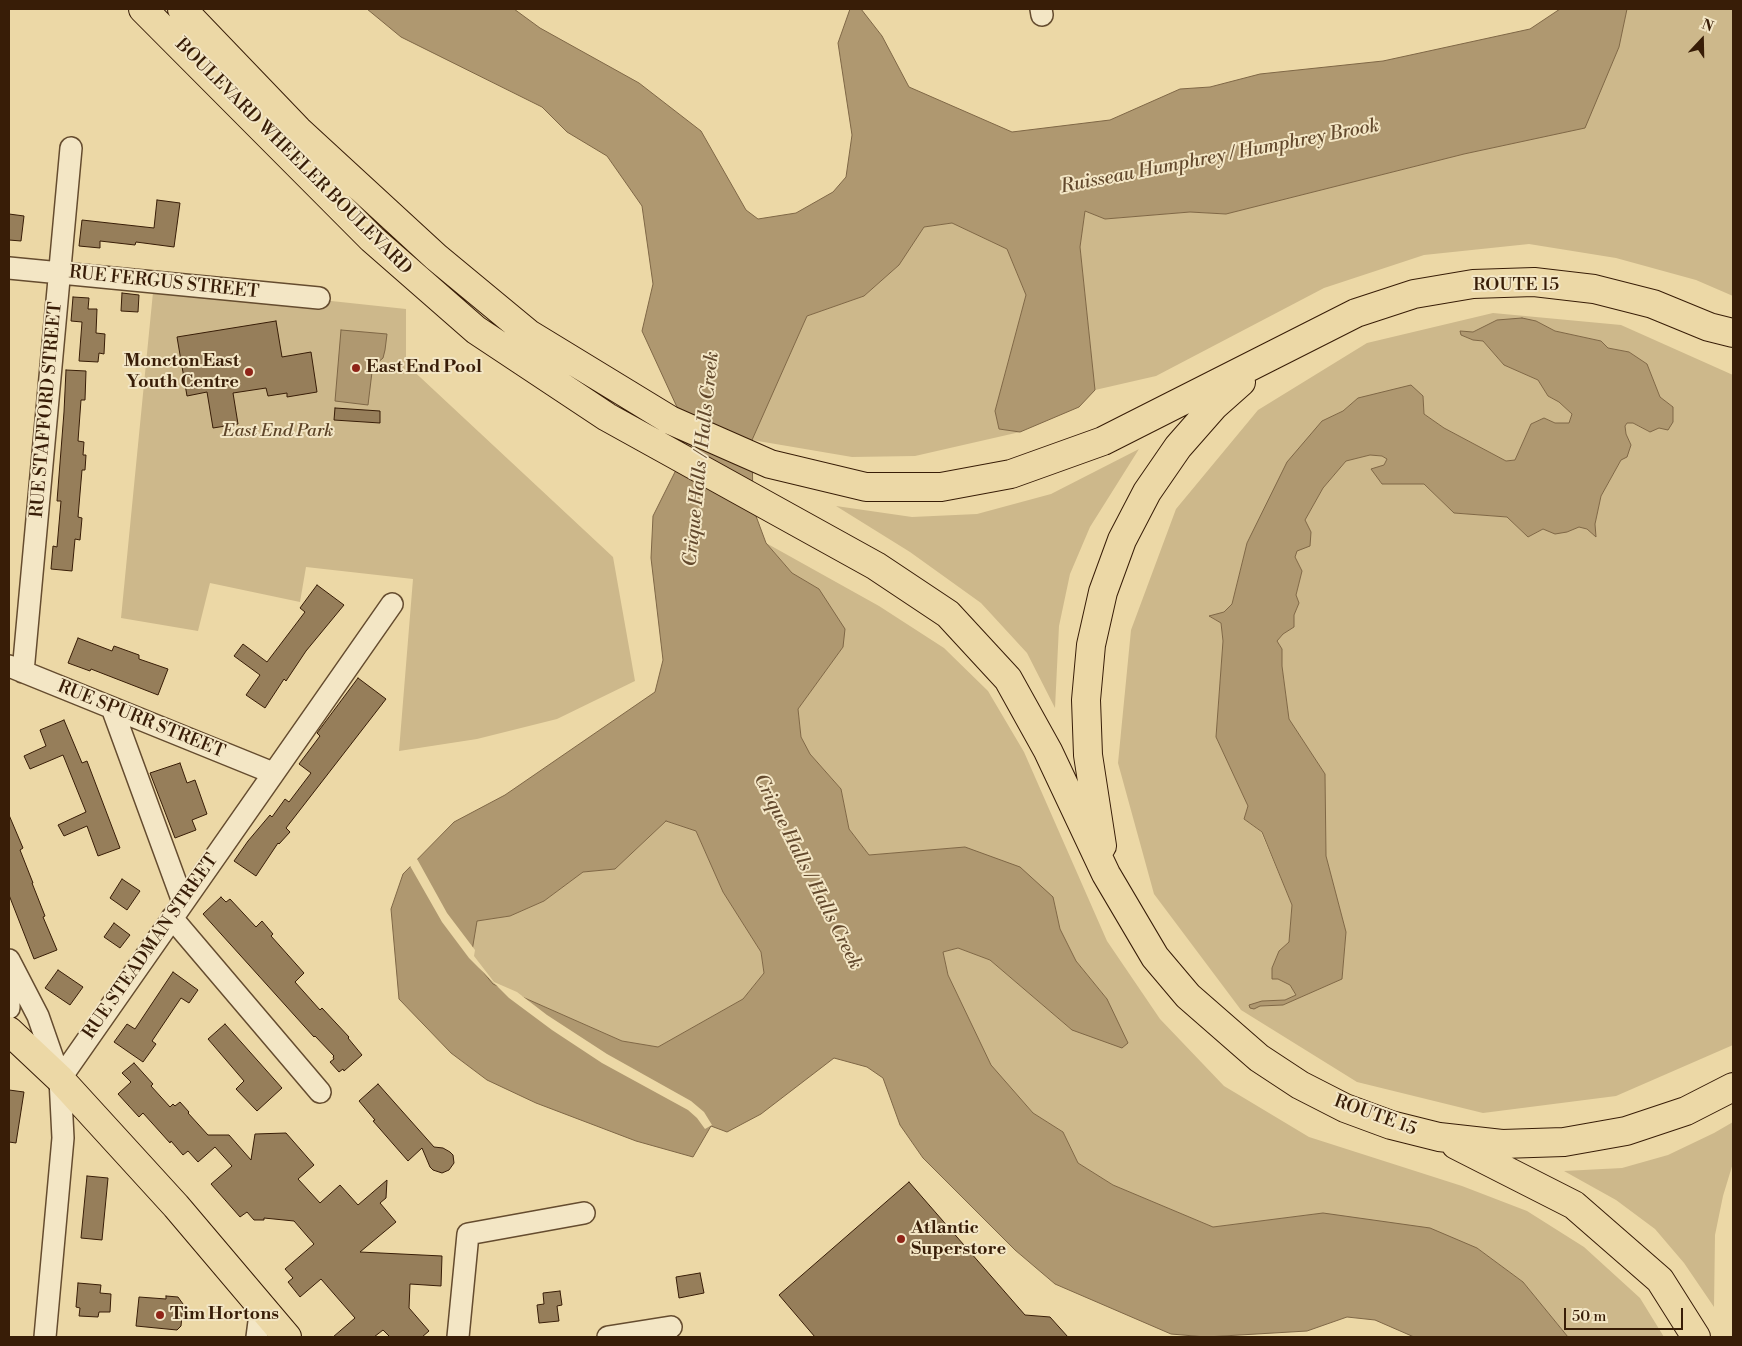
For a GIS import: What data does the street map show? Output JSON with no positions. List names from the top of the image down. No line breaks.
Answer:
{"streets":{"main road":["BOULEVARD WHEELER BOULEVARD","ROUTE 15"],"street":["RUE FERGUS STREET","RUE STAFFORD STREET","RUE SPURR STREET","RUE STEADMAN STREET"]},"crossings":[["BOULEVARD WHEELER BOULEVARD","ROUTE 15"],["RUE FERGUS STREET","RUE STAFFORD STREET"],["RUE STAFFORD STREET","RUE SPURR STREET"],["RUE SPURR STREET","RUE STEADMAN STREET"]],"water":["Ruisseau Humphrey / Humphrey Brook","Crique Halls / Halls Creek"],"parks":["East End Park"],"places":["East End Pool","Moncton East Youth Centre","Atlantic Superstore","Tim Hortons"],"scale_bar":"50 m","north":"top"}
